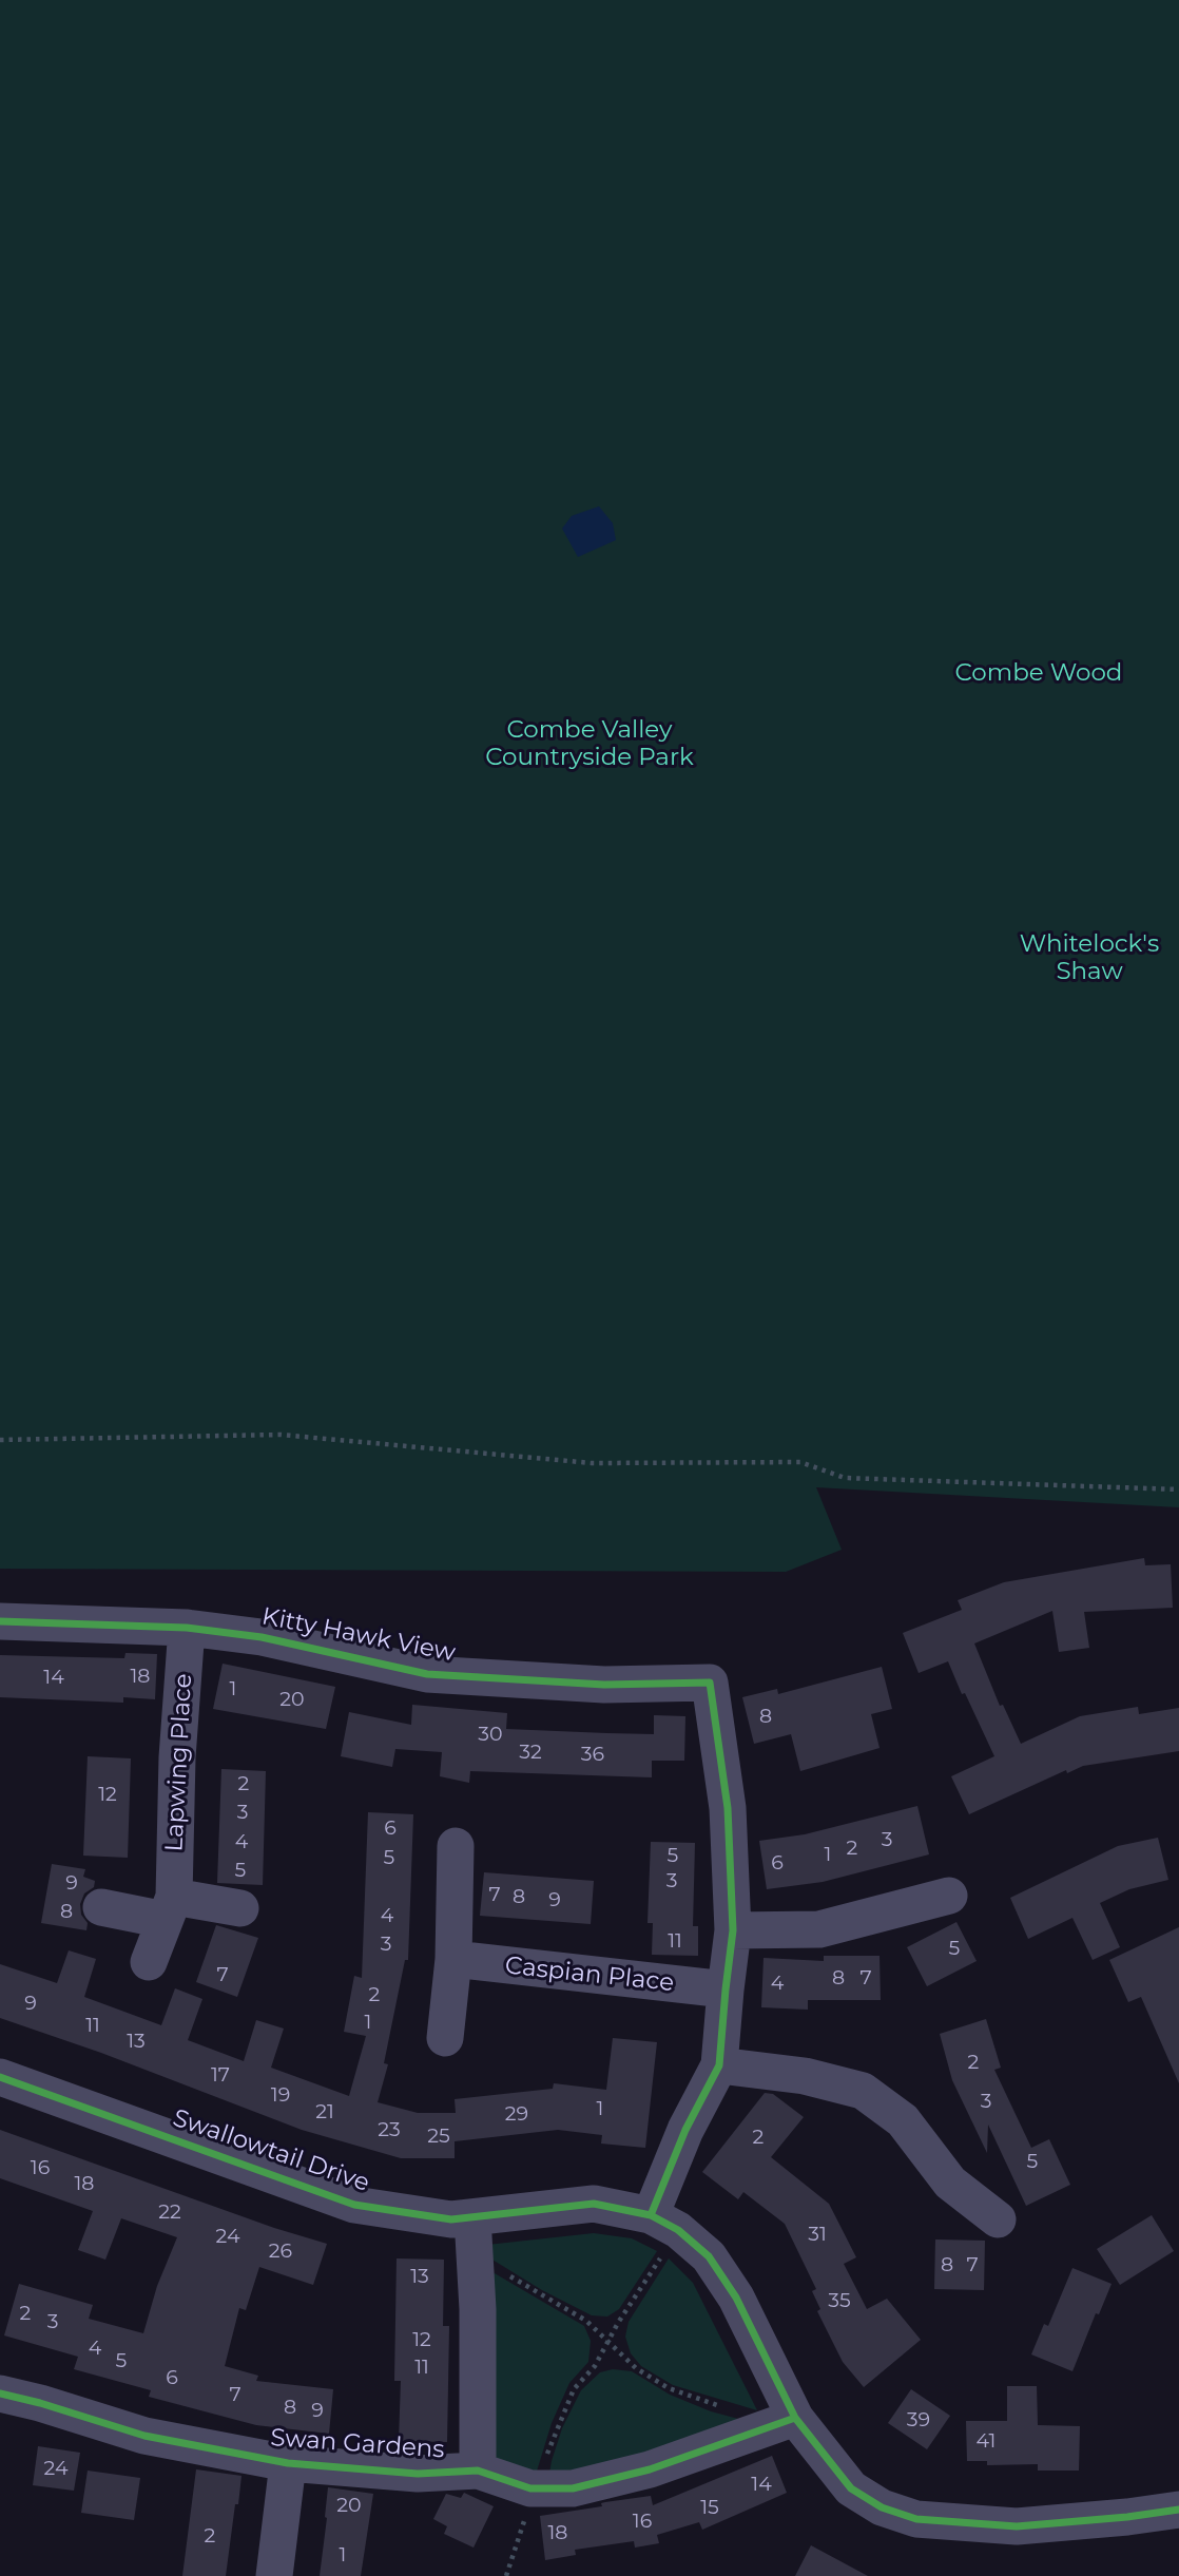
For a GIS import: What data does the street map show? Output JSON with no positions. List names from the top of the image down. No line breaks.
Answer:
{"streets":{"street":["Kitty Hawk View","Lapwing Place","Caspian Place","Swallowtail Drive","Swan Gardens"]},"crossings":[["Kitty Hawk View","Lapwing Place"],["Swallowtail Drive","Swan Gardens"]],"parks":["Combe Wood","Combe Valley Countryside Park","Whitelock's Shaw"],"house_numbers":["18","14","1","20","8","30","32","36","2","12","3","6","3","4","2","1","5","5","6","5","3","9","7","8","9","8","4","11","3","5","7","8","7","4","2","9","1","11","13","2","17","19","3","1","21","29","23","25","2","5","16","18","22","31","24","26","8","7","13","35","2","3","12","4","5","11","6","7","8","9","39","41","24","14","20","15","16","18","2","1"]}
